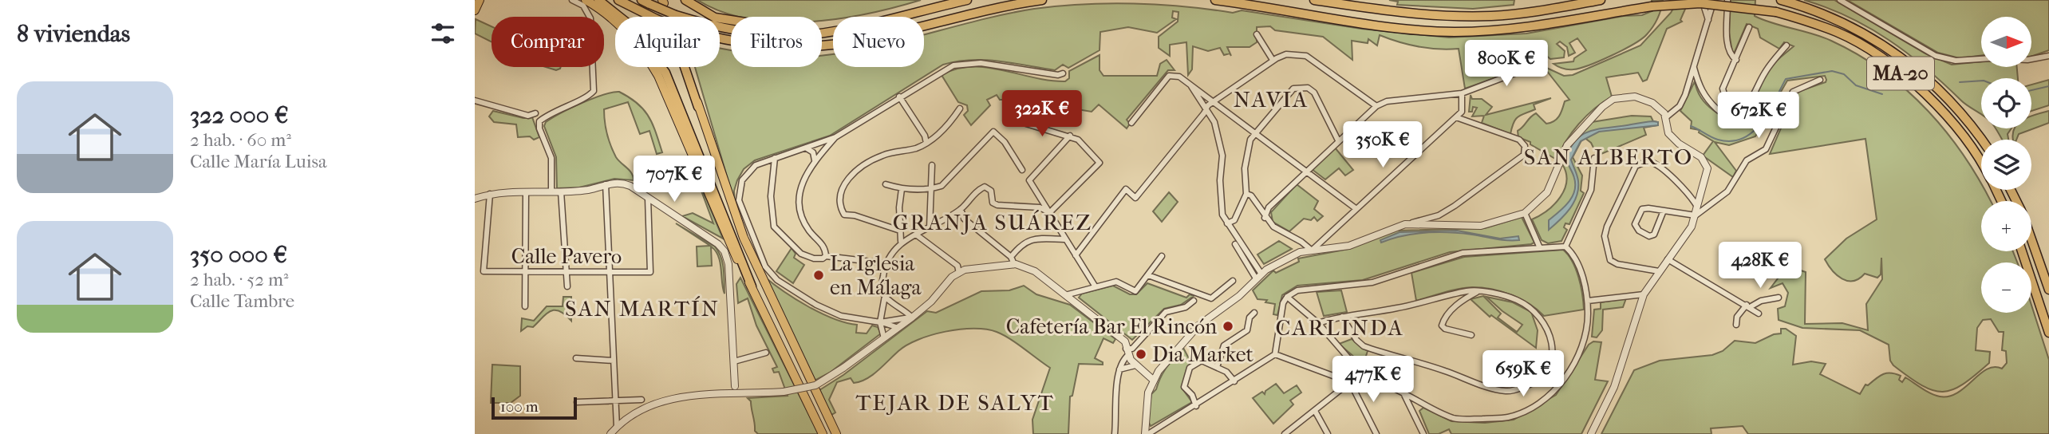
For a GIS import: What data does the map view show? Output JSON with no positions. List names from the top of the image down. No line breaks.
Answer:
{"streets":{"highway":["MA-20"],"street":["Calle Pavero"]},"districts":["NAVIA","SAN ALBERTO","GRANJA SUÁREZ","SAN MARTÍN","CARLINDA","TEJAR DE SALYT"],"places":["La Iglesia en Málaga","Cafetería Bar El Rincón","Dia Market"],"scale_bar":"100 m","north":"right","page":{"heading":"8 viviendas","map_buttons":["+","−"],"chip":["Comprar","Alquilar","Filtros","Nuevo"],"price":["800K €","322K €","672K €","350K €","707K €","428K €","659K €","477K €"],"list":[{"name":"322 000 €","note":"2 hab. · 60 m² · Calle María Luisa"},{"name":"350 000 €","note":"2 hab. · 52 m² · Calle Tambre"}],"scale":"100 m"}}
